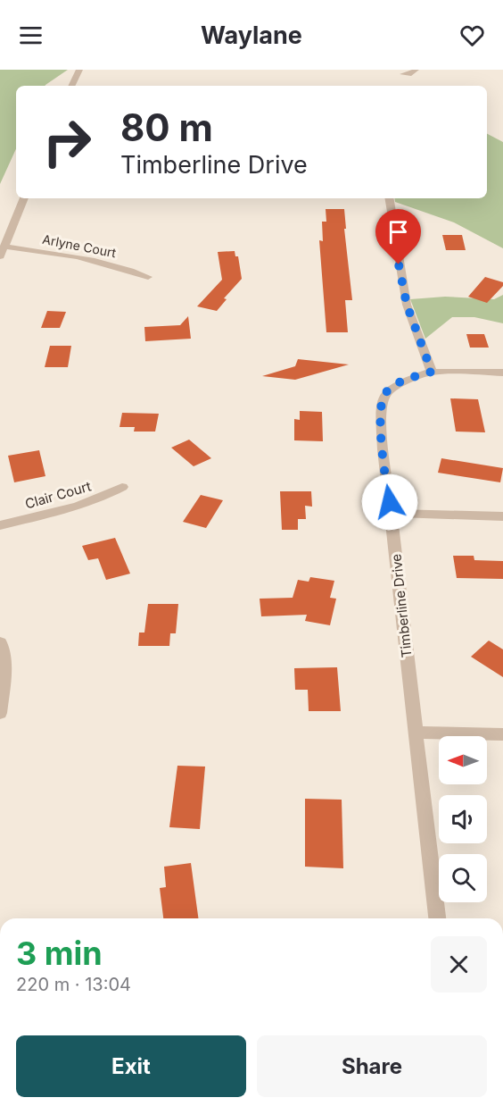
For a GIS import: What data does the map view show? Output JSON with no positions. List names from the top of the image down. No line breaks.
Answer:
{"streets":{"street":["Arlyne Court","Clair Court","Timberline Drive"]},"north":"left","page":{"header":"Waylane","turn":["80 m","Timberline Drive"],"heading":["3 min","220 m · 13:04"],"buttons":["Exit","Share"]}}
